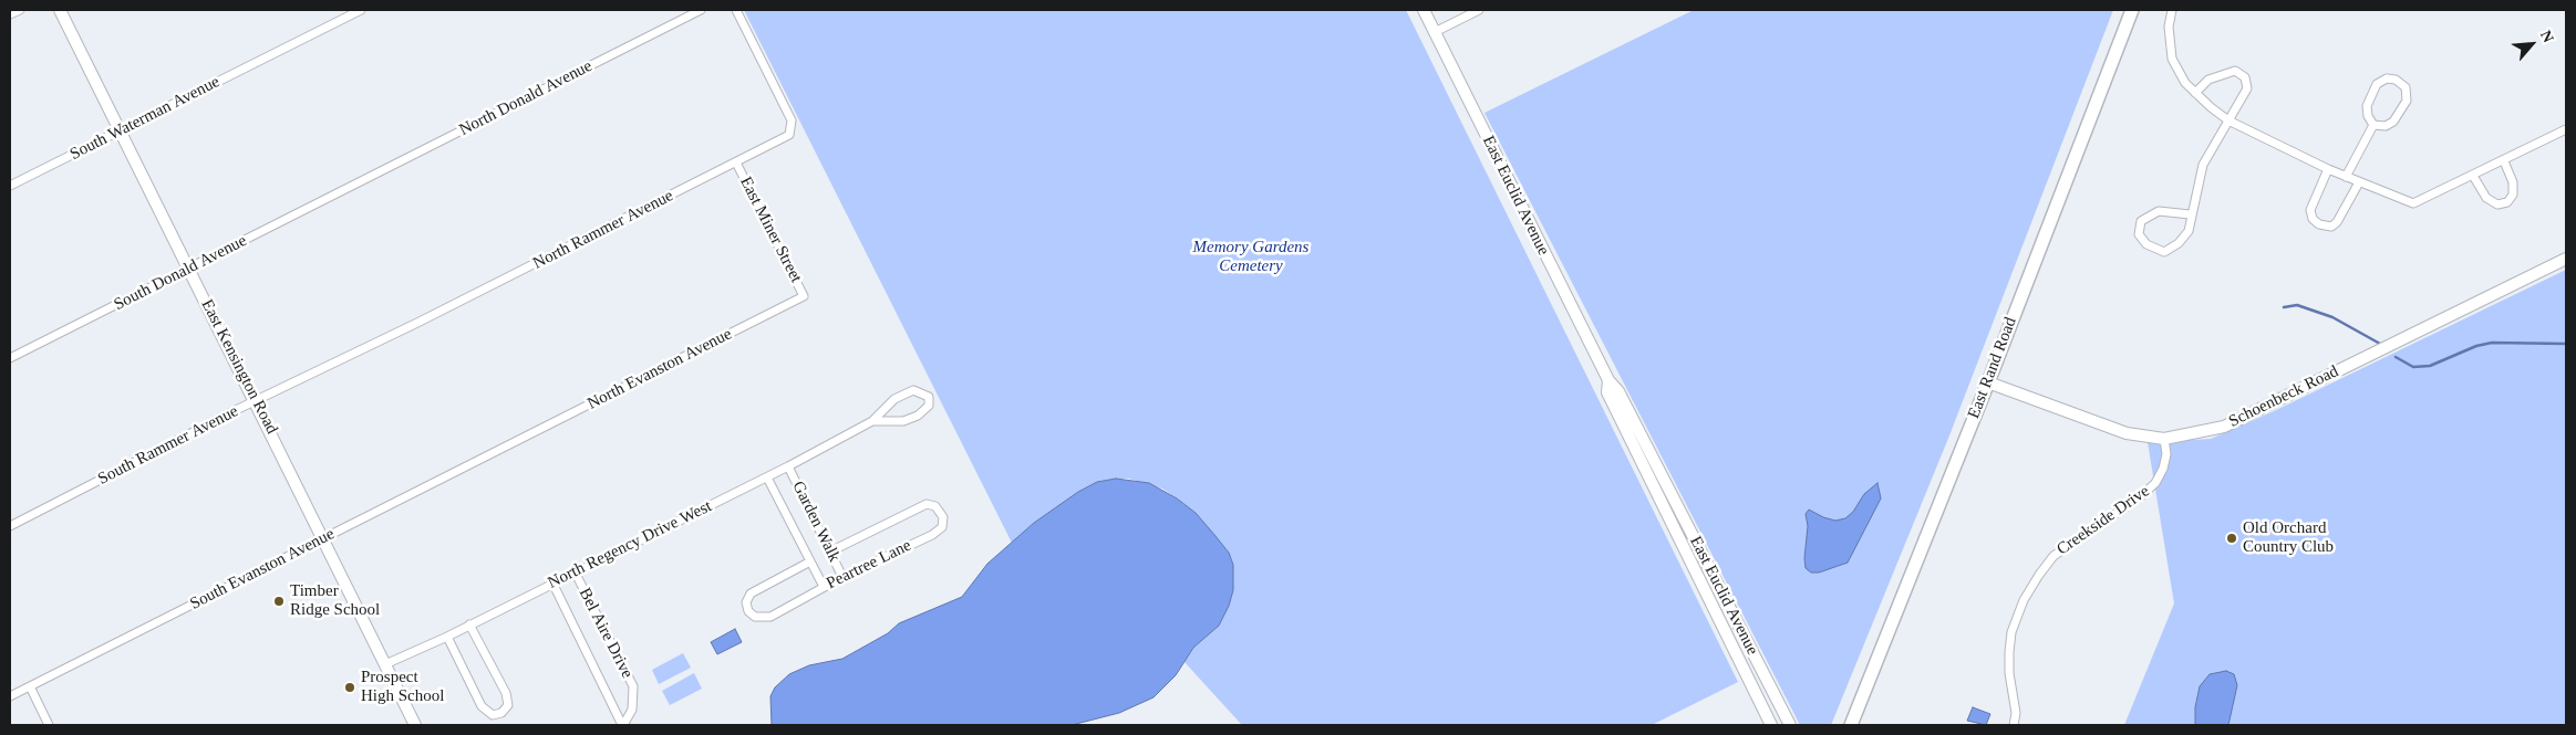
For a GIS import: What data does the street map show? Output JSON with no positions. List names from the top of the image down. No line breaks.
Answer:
{"streets":{"main road":["East Euclid Avenue","East Kensington Road","East Rand Road","Schoenbeck Road"],"street":["North Donald Avenue","South Waterman Avenue","North Rammer Avenue","East Miner Street","South Donald Avenue","North Evanston Avenue","South Rammer Avenue","Creekside Drive","Garden Walk","North Regency Drive West","Peartree Lane","South Evanston Avenue","Bel Aire Drive"]},"crossings":[["North Donald Avenue","South Donald Avenue"],["South Waterman Avenue","East Kensington Road"],["North Rammer Avenue","East Miner Street"],["North Rammer Avenue","South Rammer Avenue"],["East Miner Street","North Evanston Avenue"],["South Donald Avenue","East Kensington Road"],["East Kensington Road","South Rammer Avenue"],["East Kensington Road","North Regency Drive West"],["East Kensington Road","South Evanston Avenue"],["East Rand Road","Schoenbeck Road"],["North Evanston Avenue","South Evanston Avenue"],["Schoenbeck Road","Creekside Drive"],["Garden Walk","North Regency Drive West"],["Garden Walk","Peartree Lane"],["North Regency Drive West","Bel Aire Drive"]],"parks":["Memory Gardens Cemetery"],"places":["Old Orchard Country Club","Timber Ridge School","Prospect High School"],"north":"top right"}
